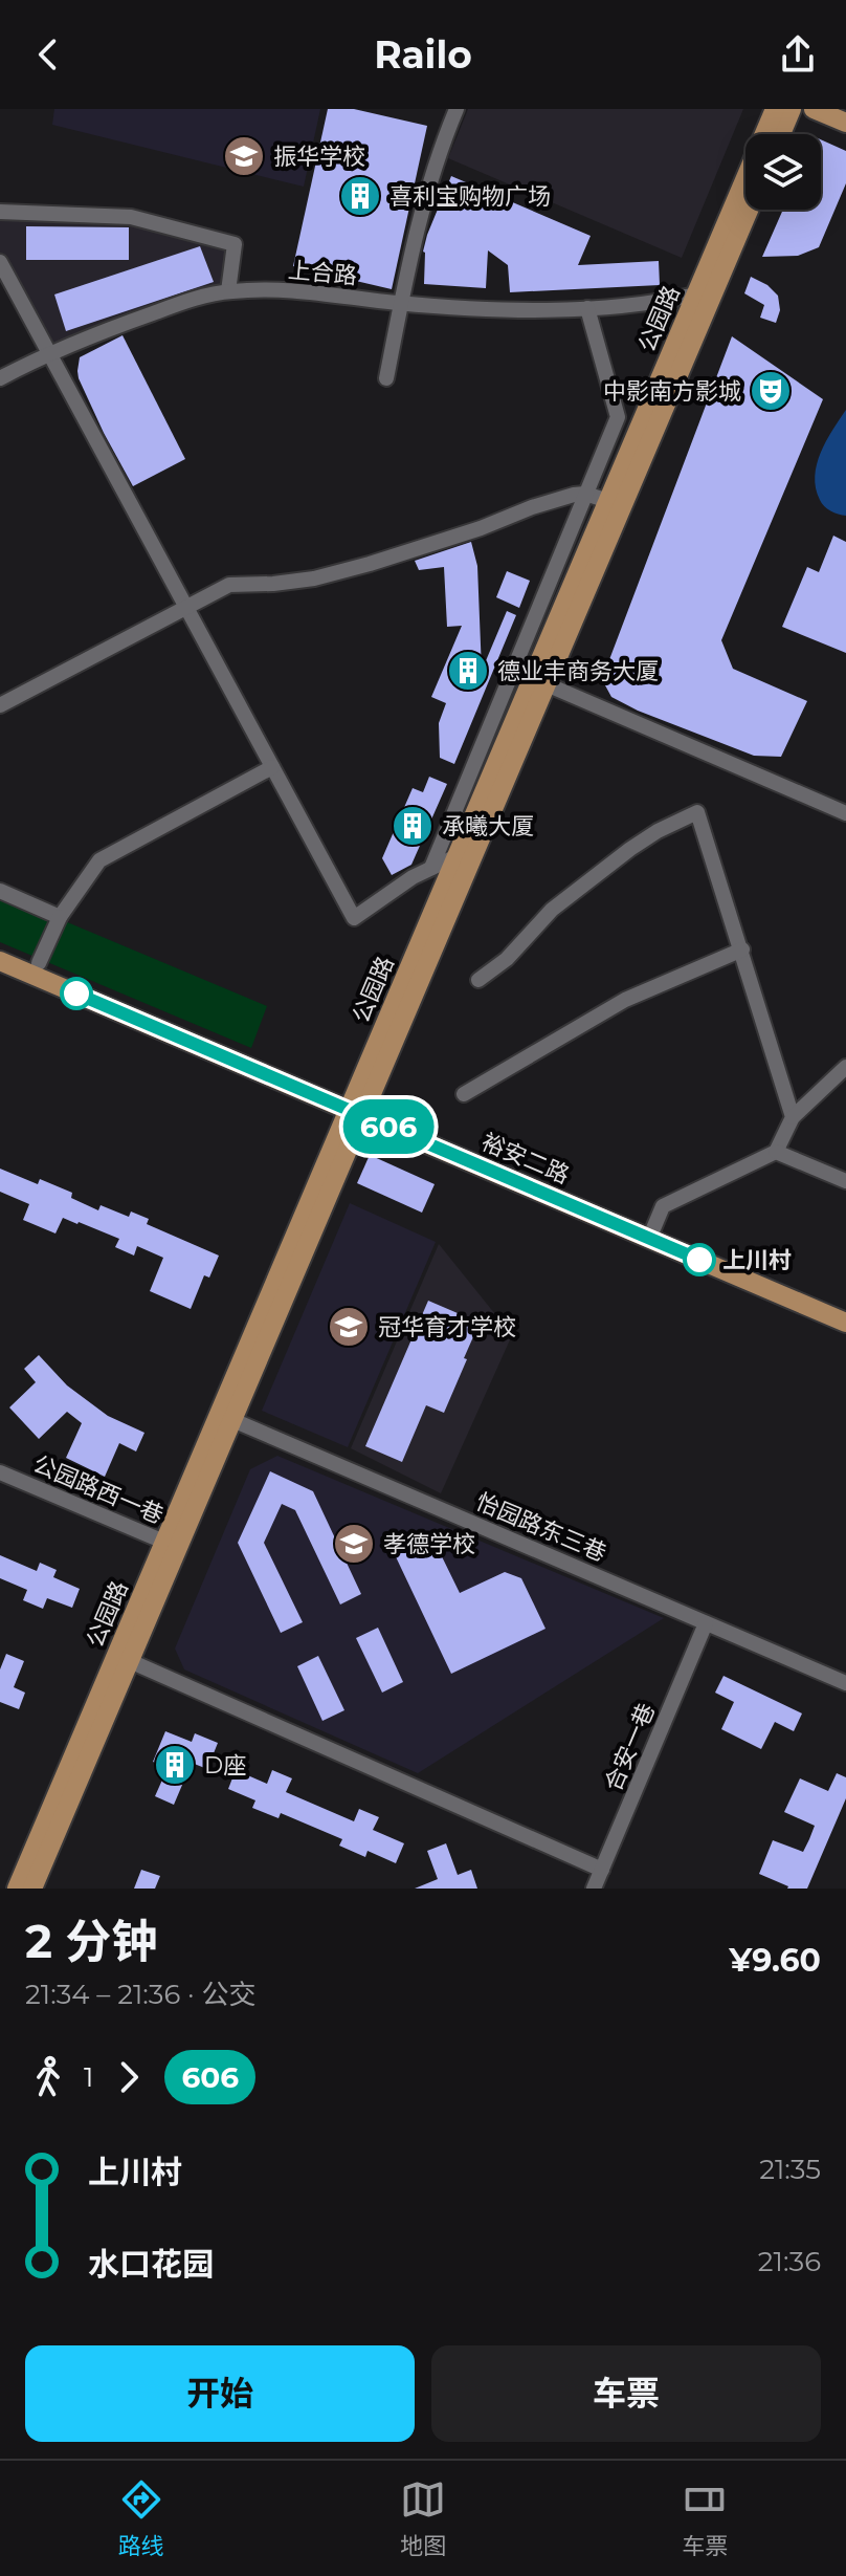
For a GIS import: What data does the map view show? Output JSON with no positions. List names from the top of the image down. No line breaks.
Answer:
{"streets":{"main road":["公园路","裕安二路"],"street":["上合路","公园路西一巷","怡园路东三巷","合安一巷"]},"crossings":[["上合路","公园路"],["公园路","裕安二路"],["公园路","公园路西一巷"],["公园路","怡园路东三巷"],["怡园路东三巷","合安一巷"]],"places":{"school or university":["振华学校","冠华育才学校","孝德学校"],"building":["喜利宝购物广场","德业丰商务大厦","承曦大厦","D座"],"theatre":["中影南方影城"],"other":["上川村"]},"lines":["bus line 606"],"page":{"header":"Railo","on_map":"606","heading":["2 分钟","21:34 – 21:36 · 公交","¥9.60"],"legs":["1","606"],"list":[{"name":"上川村","value":"21:35"},{"name":"水口花园","value":"21:36"}],"buttons":["开始","车票"],"tabs":["路线","地图","车票"]}}
